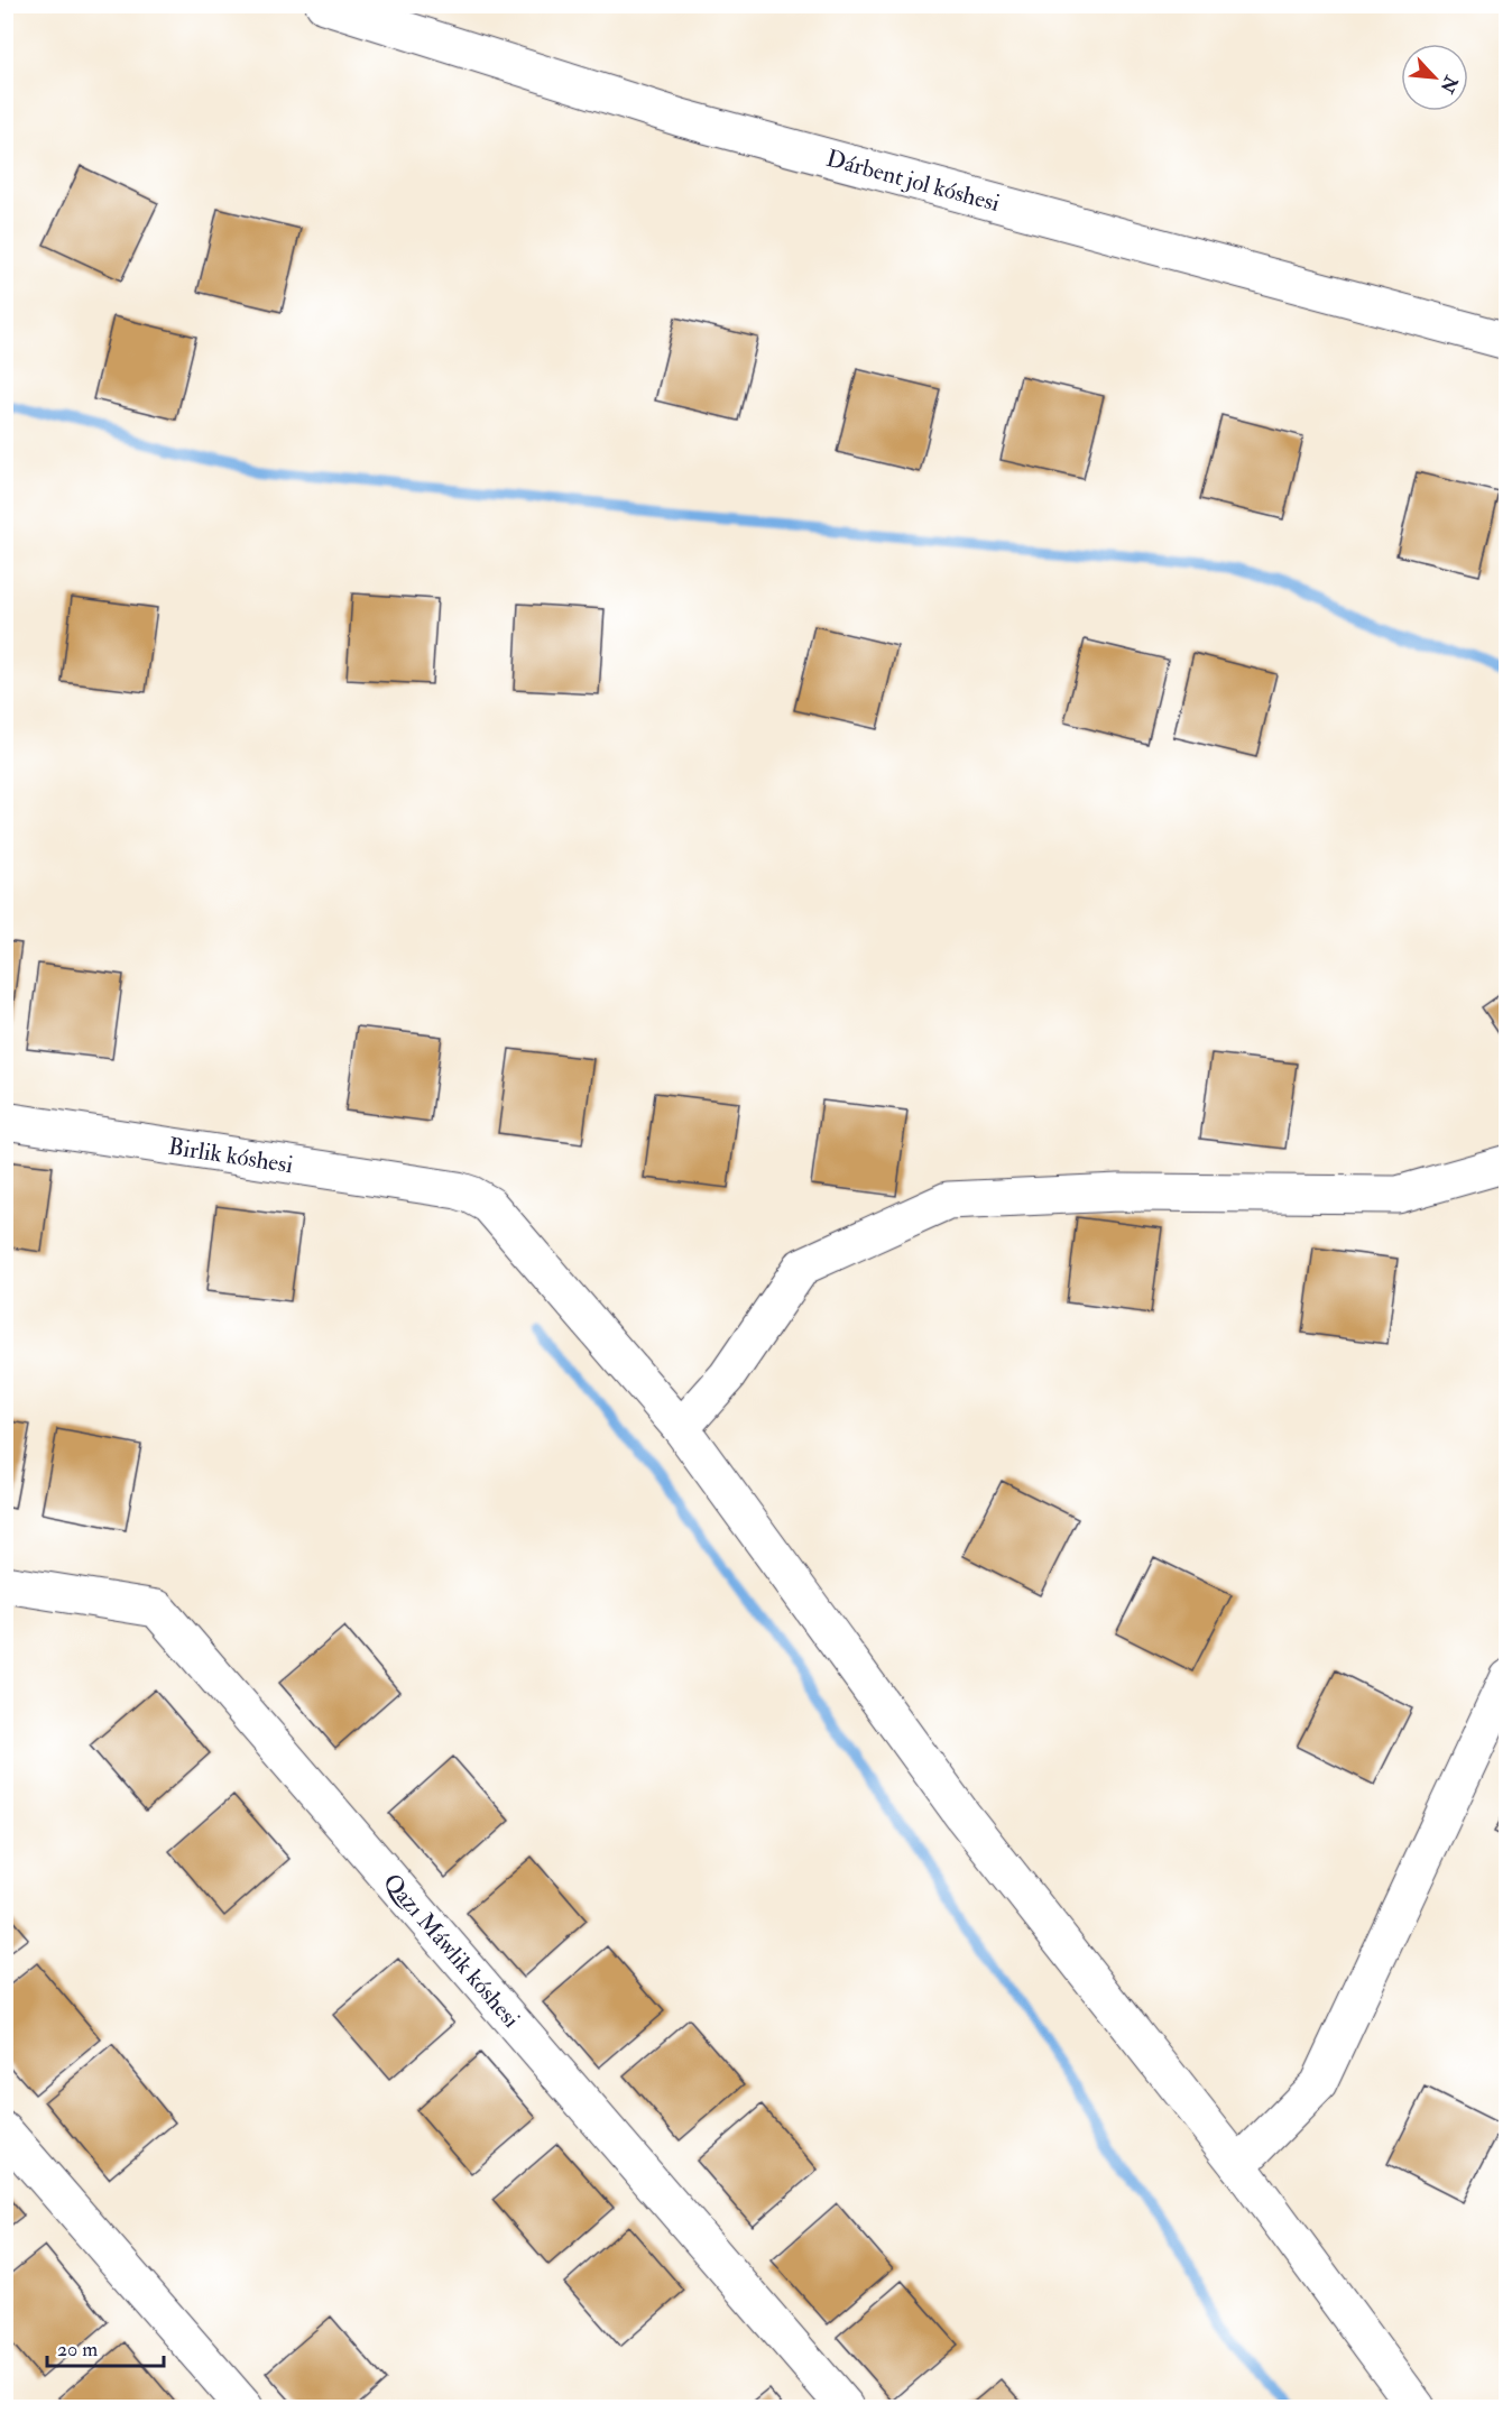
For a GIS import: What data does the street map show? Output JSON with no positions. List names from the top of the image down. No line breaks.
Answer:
{"streets":{"street":["Dárbent jol kóshesi","Birlik kóshesi","Qazı Máwlik kóshesi"]},"scale_bar":"20 m","north":"bottom right"}
